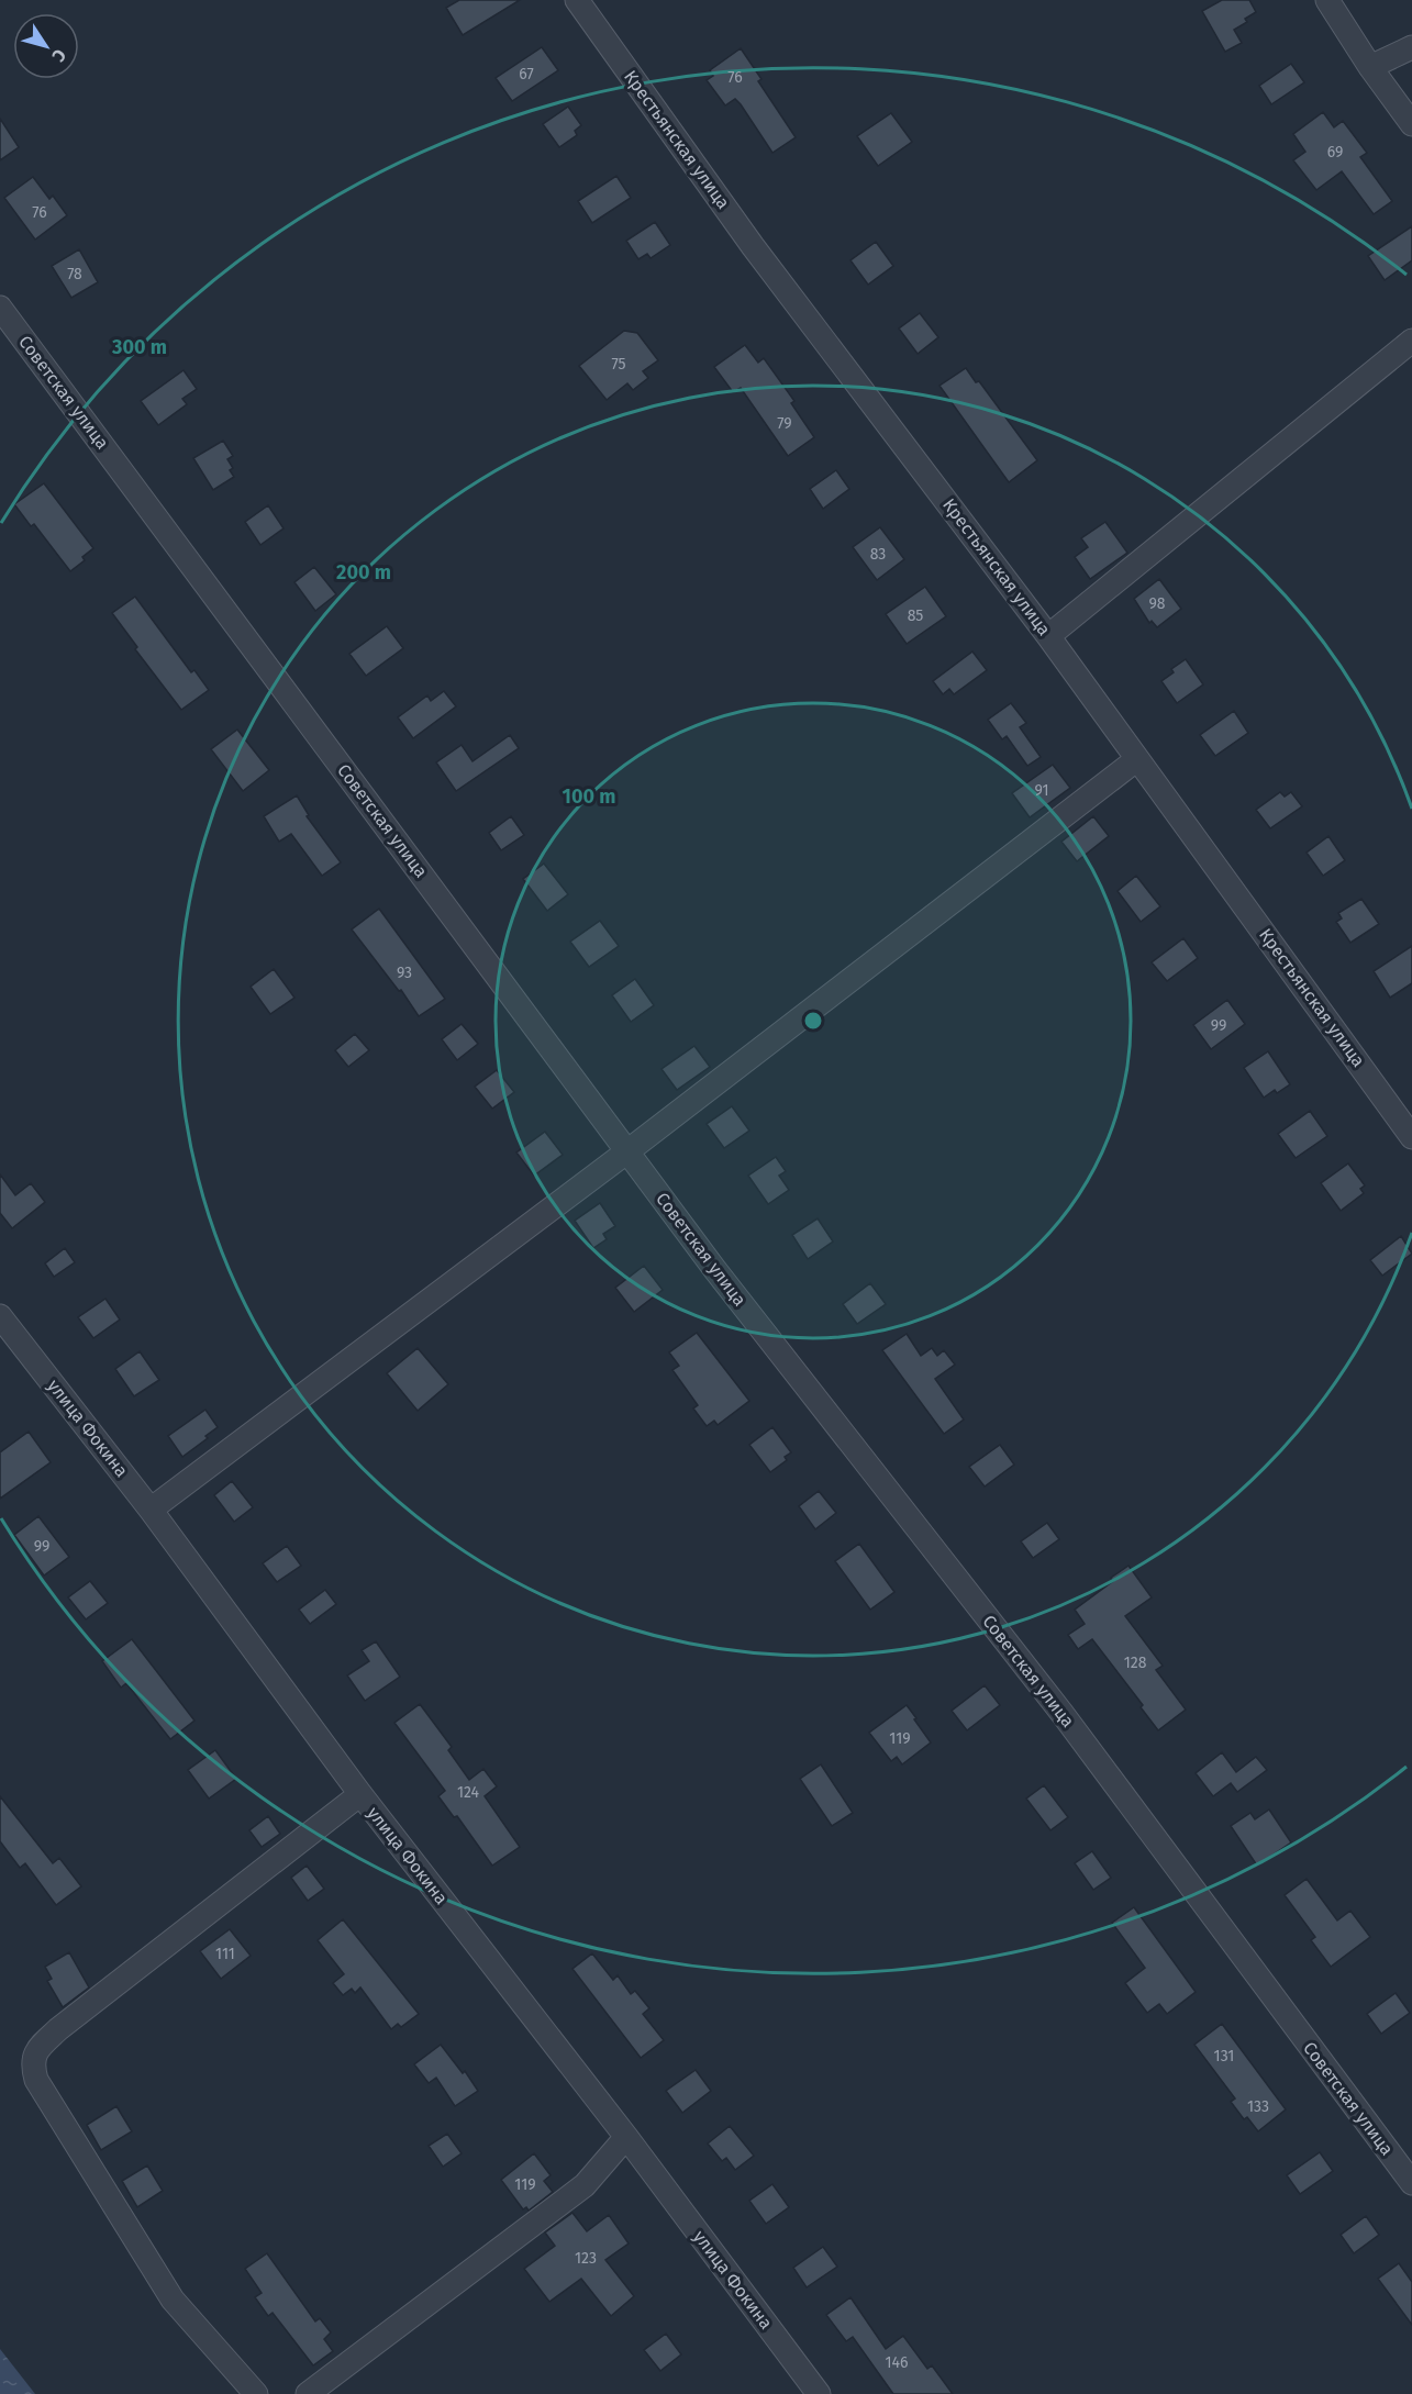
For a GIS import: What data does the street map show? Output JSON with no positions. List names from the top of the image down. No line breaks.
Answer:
{"streets":{"street":["Крестьянская улица","Советская улица","улица Фокина"]},"house_numbers":["67","76","69","76","78","75","79","83","98","85","91","93","99","99","128","119","124","111","131","133","119","123","146"],"north":"bottom right","rings":["300 m","200 m","100 m"]}
